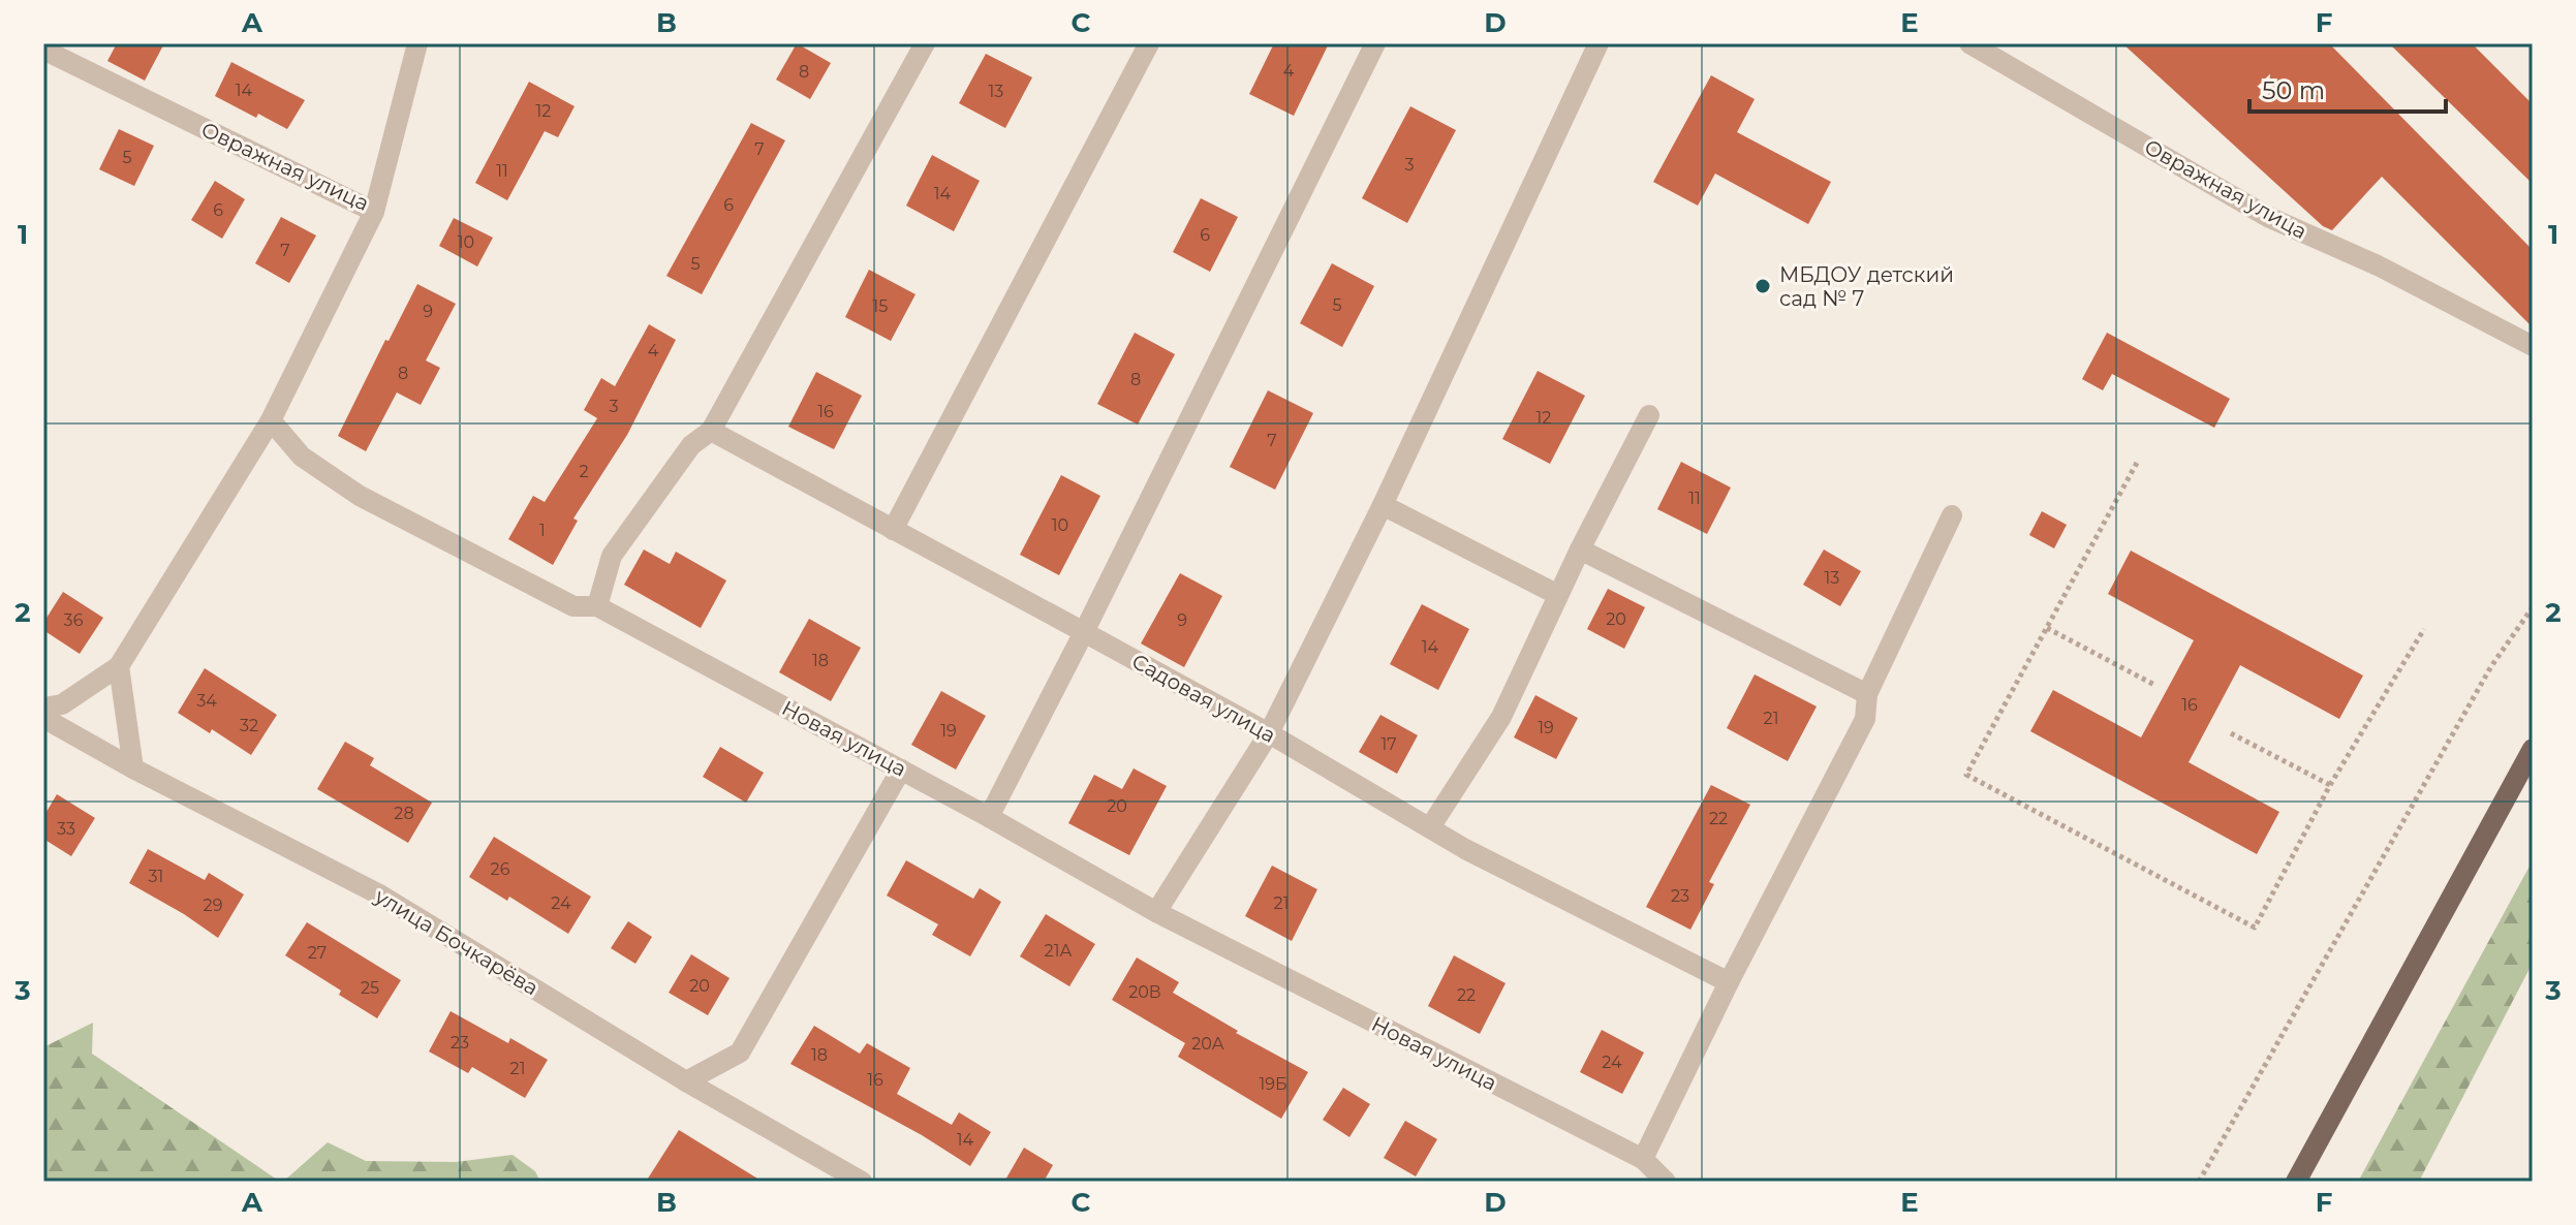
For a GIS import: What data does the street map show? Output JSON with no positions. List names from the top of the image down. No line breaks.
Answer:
{"streets":{"street":["Овражная улица","Садовая улица","Новая улица","улица Бочкарёва"]},"places":["МБДОУ детский сад № 7"],"house_numbers":["4","8","14","13","12","7","5","3","11","14","6","6","6","10","7","5","5","15","9","4","8","8","3","16","12","7","2","11","10","1","13","20","36","9","14","18","34","16","21","32","19","19","17","20","28","22","33","26","31","23","24","21","29","21А","27","20","25","20В","22","23","20А","18","24","21","16","19Б","14"],"scale_bar":"50 m","grid":{"columns":["A","B","C","D","E","F"],"rows":["1","2","3"]}}
